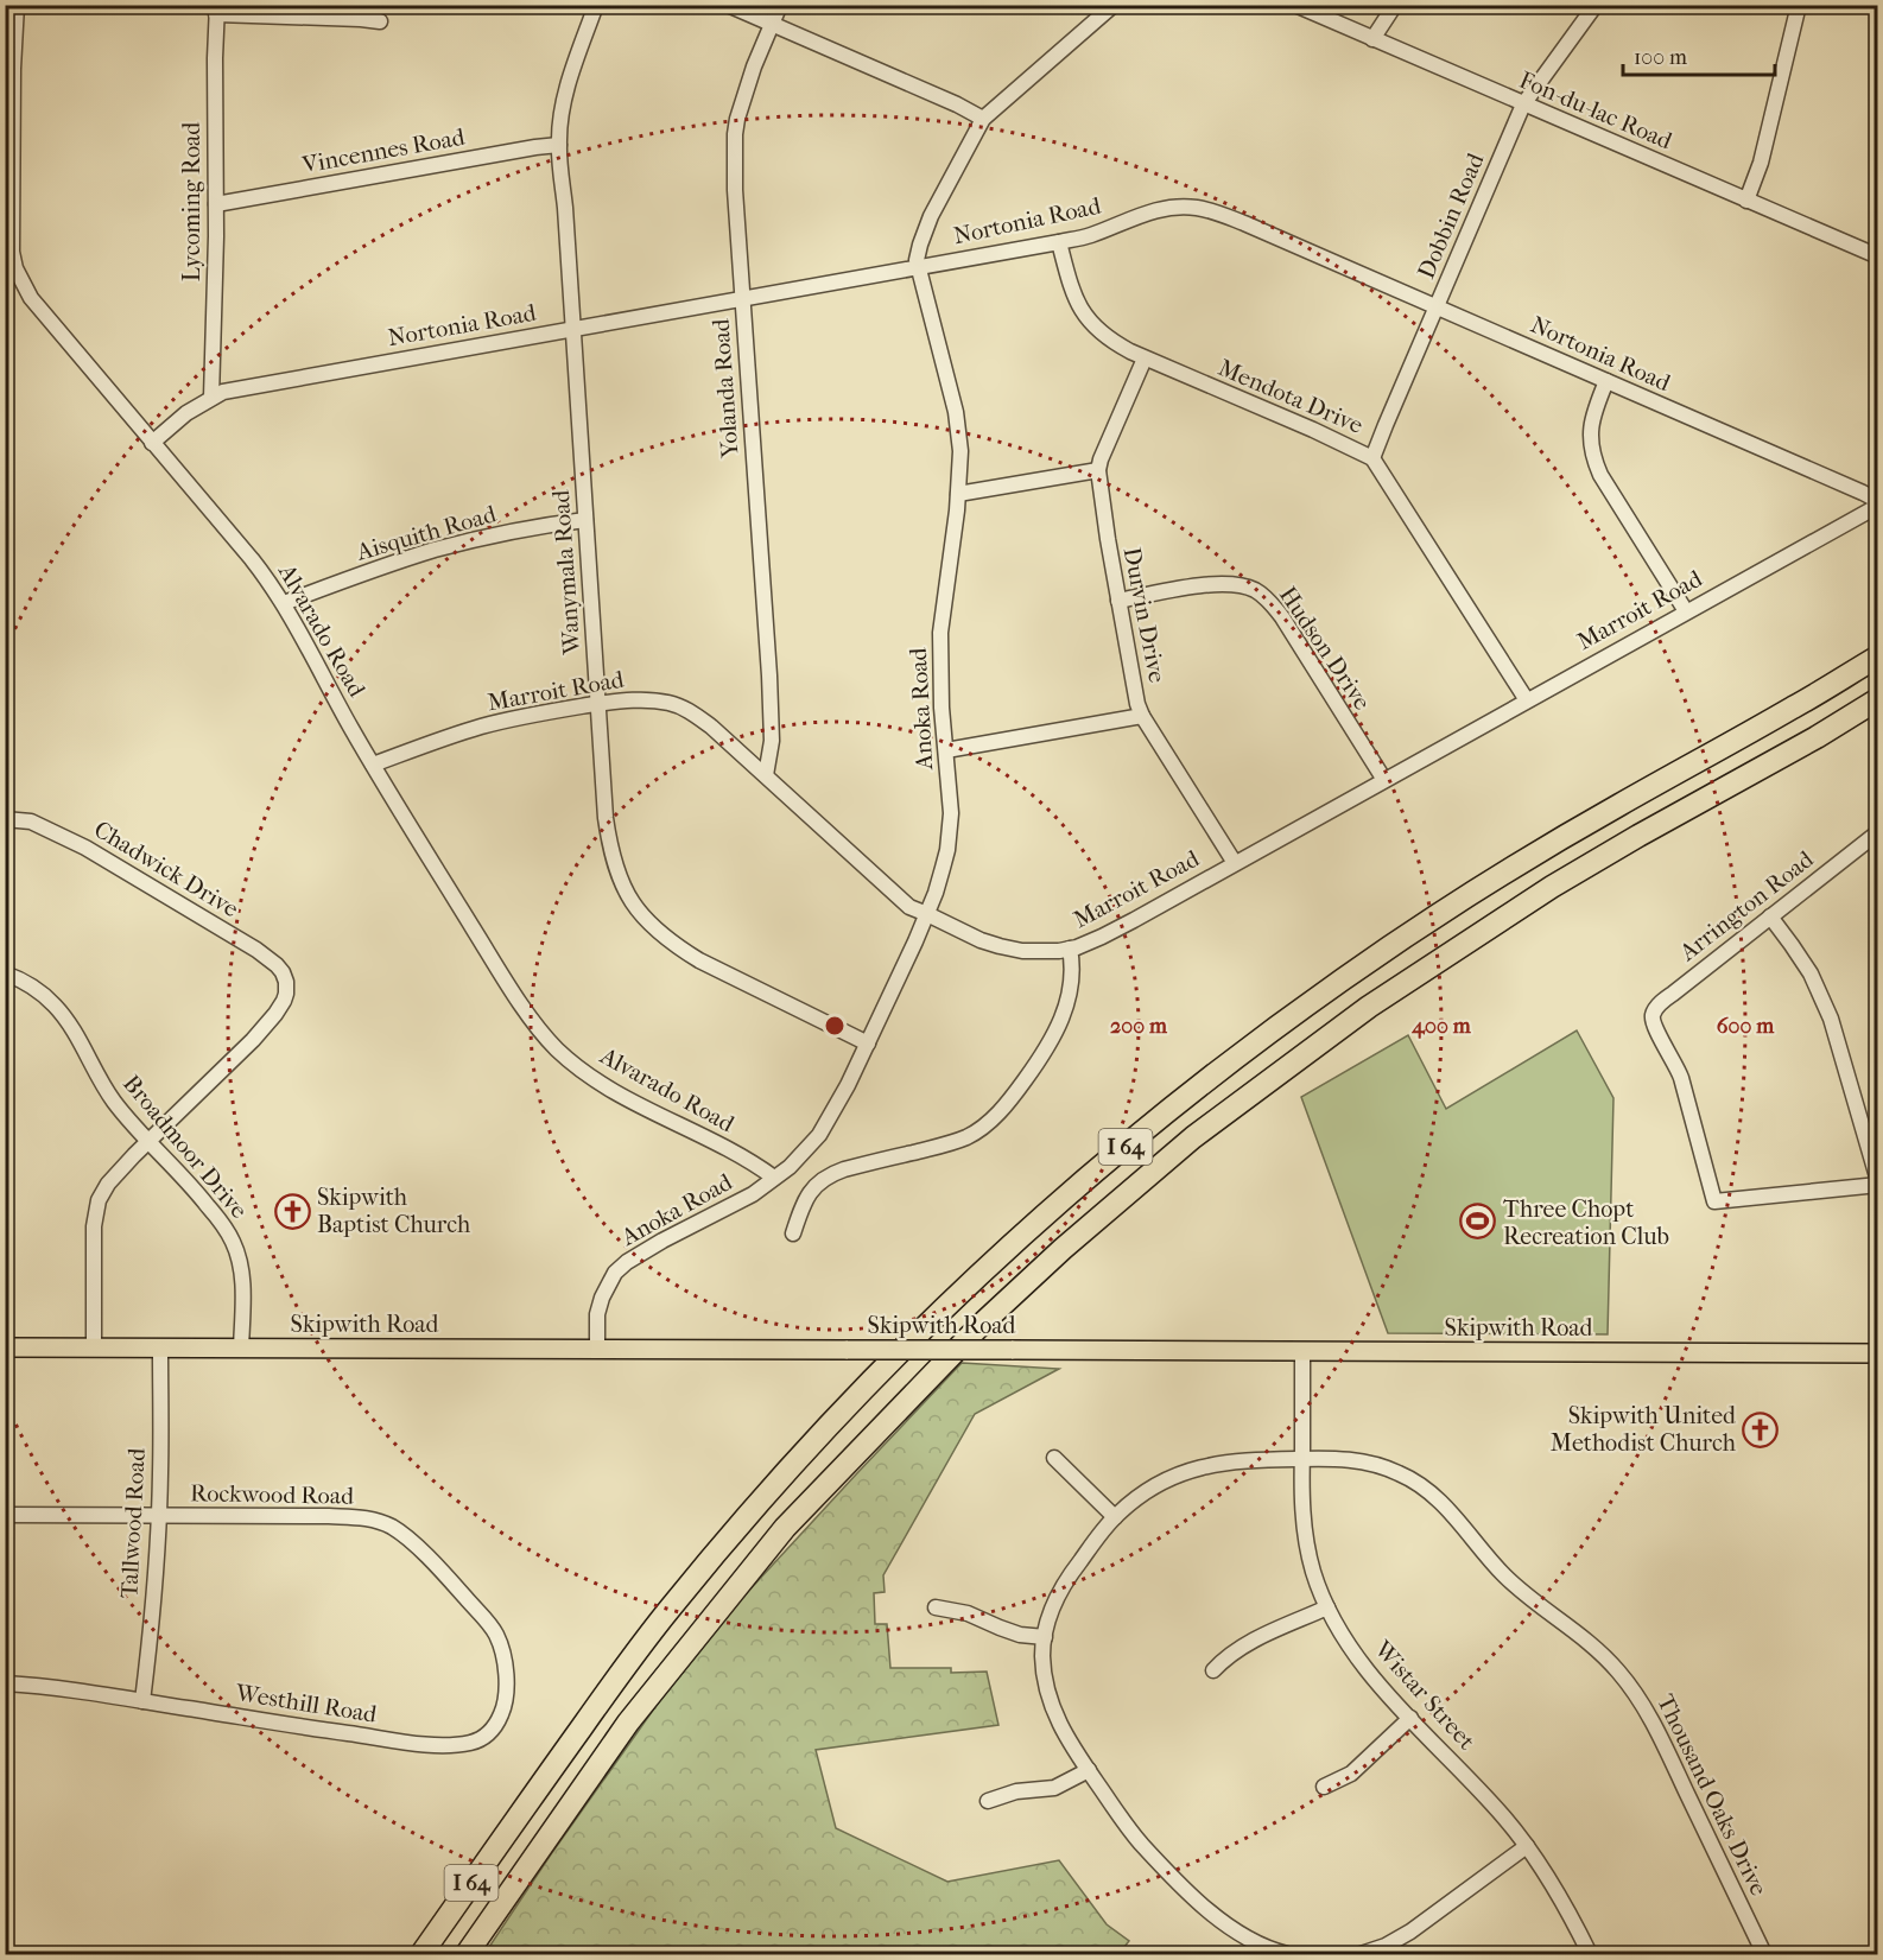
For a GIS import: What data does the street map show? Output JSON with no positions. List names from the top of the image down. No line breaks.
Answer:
{"streets":{"highway":["I 64"],"main road":["Skipwith Road"],"street":["Fon-du-lac Road","Vincennes Road","Lycoming Road","Dobbin Road","Nortonia Road","Yolanda Road","Mendota Drive","Aisquith Road","Wanymala Road","Marroit Road","Durvin Drive","Alvarado Road","Hudson Drive","Anoka Road","Chadwick Drive","Arrington Road","Broadmoor Drive","Rockwood Road","Tallwood Road","Wistar Street","Westhill Road","Thousand Oaks Drive"]},"crossings":[["Fon-du-lac Road","Dobbin Road"],["Vincennes Road","Lycoming Road"],["Vincennes Road","Wanymala Road"],["Lycoming Road","Nortonia Road"],["Dobbin Road","Nortonia Road"],["Dobbin Road","Mendota Drive"],["Nortonia Road","Yolanda Road"],["Nortonia Road","Mendota Drive"],["Nortonia Road","Wanymala Road"],["Nortonia Road","Marroit Road"],["Nortonia Road","Alvarado Road"],["Nortonia Road","Anoka Road"],["Yolanda Road","Marroit Road"],["Mendota Drive","Marroit Road"],["Mendota Drive","Durvin Drive"],["Aisquith Road","Wanymala Road"],["Aisquith Road","Alvarado Road"],["Wanymala Road","Marroit Road"],["Wanymala Road","Anoka Road"],["Marroit Road","Durvin Drive"],["Marroit Road","Alvarado Road"],["Marroit Road","Hudson Drive"],["Marroit Road","Anoka Road"],["Durvin Drive","Hudson Drive"],["Alvarado Road","Anoka Road"],["Anoka Road","Skipwith Road"],["Chadwick Drive","Broadmoor Drive"],["Broadmoor Drive","Skipwith Road"],["Skipwith Road","Tallwood Road"],["Skipwith Road","Wistar Street"],["Rockwood Road","Tallwood Road"],["Rockwood Road","Westhill Road"],["Tallwood Road","Westhill Road"],["Wistar Street","Thousand Oaks Drive"]],"places":{"church":["Skipwith Baptist Church","Skipwith United Methodist Church"],"sports":["Three Chopt Recreation Club"]},"scale_bar":"100 m","rings":["200 m","400 m","600 m"]}
